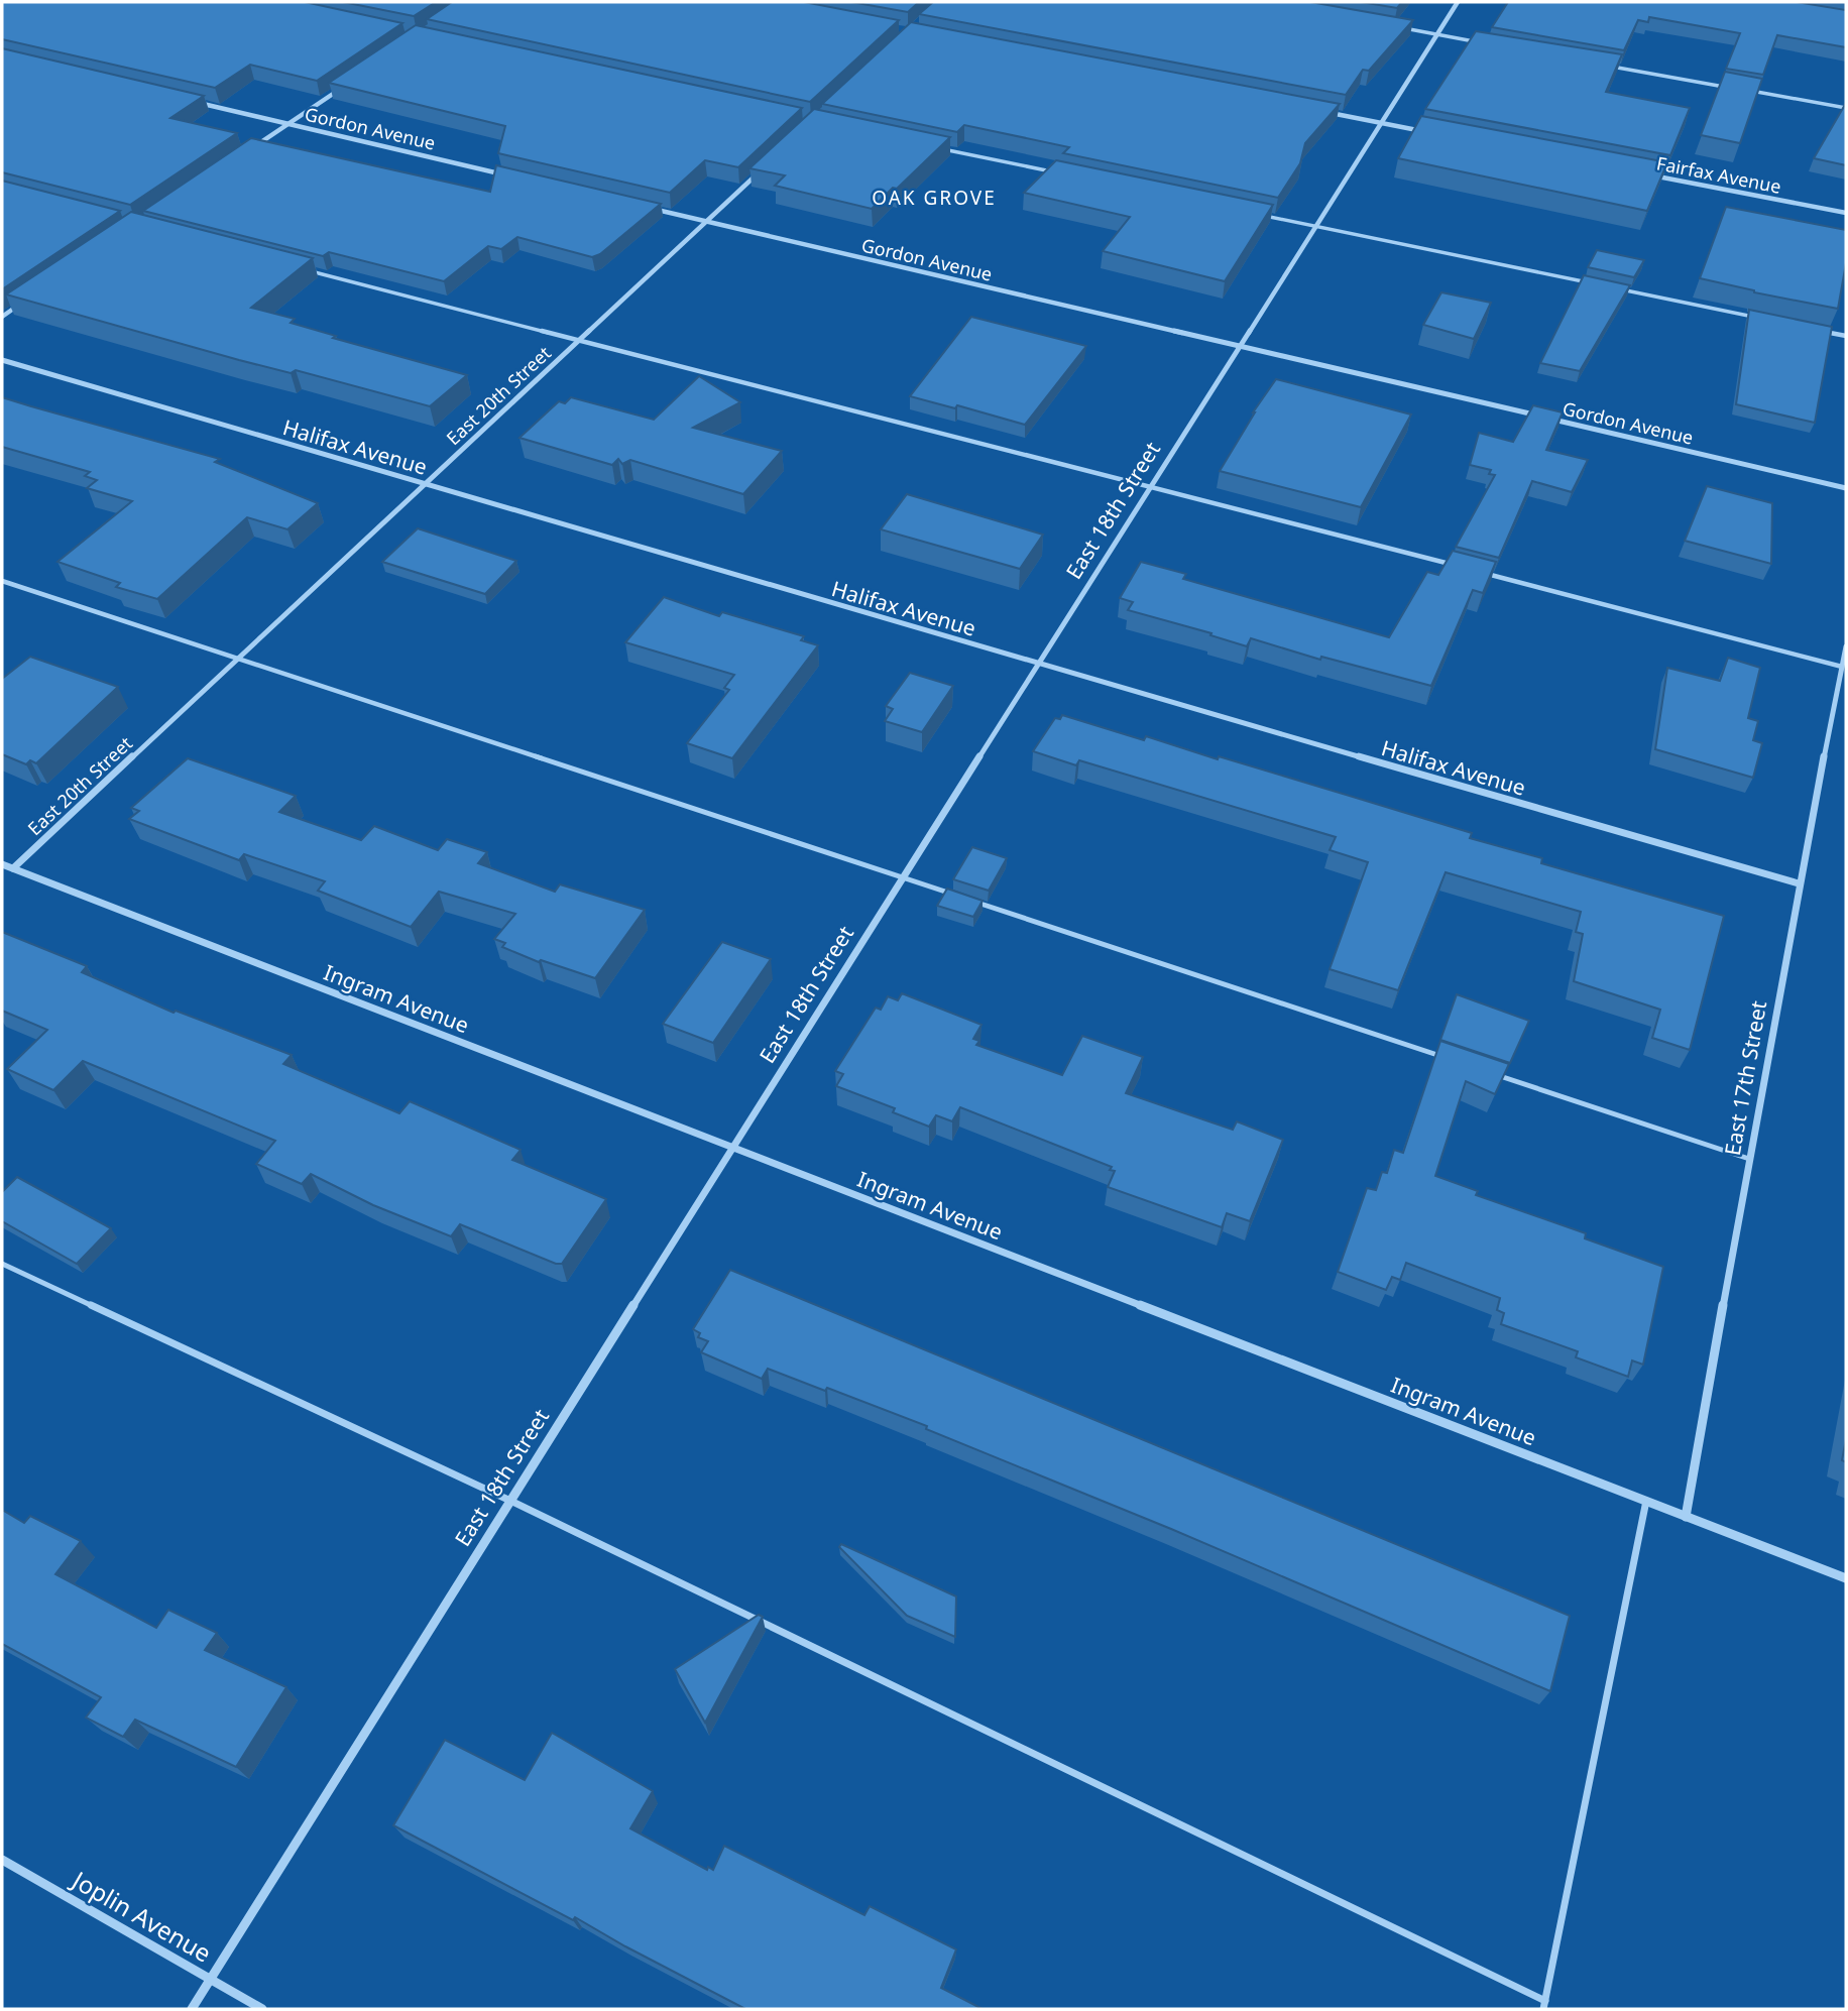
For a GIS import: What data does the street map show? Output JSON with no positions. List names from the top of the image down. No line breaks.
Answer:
{"streets":{"street":["Gordon Avenue","Fairfax Avenue","East 20th Street","Halifax Avenue","East 18th Street","Ingram Avenue","East 17th Street","Joplin Avenue"]},"crossings":[["Gordon Avenue","East 20th Street"],["Gordon Avenue","East 18th Street"],["East 20th Street","Halifax Avenue"],["East 20th Street","Ingram Avenue"],["Halifax Avenue","East 18th Street"],["Halifax Avenue","East 17th Street"],["East 18th Street","Ingram Avenue"],["East 18th Street","Joplin Avenue"],["Ingram Avenue","East 17th Street"]],"districts":["OAK GROVE"]}
